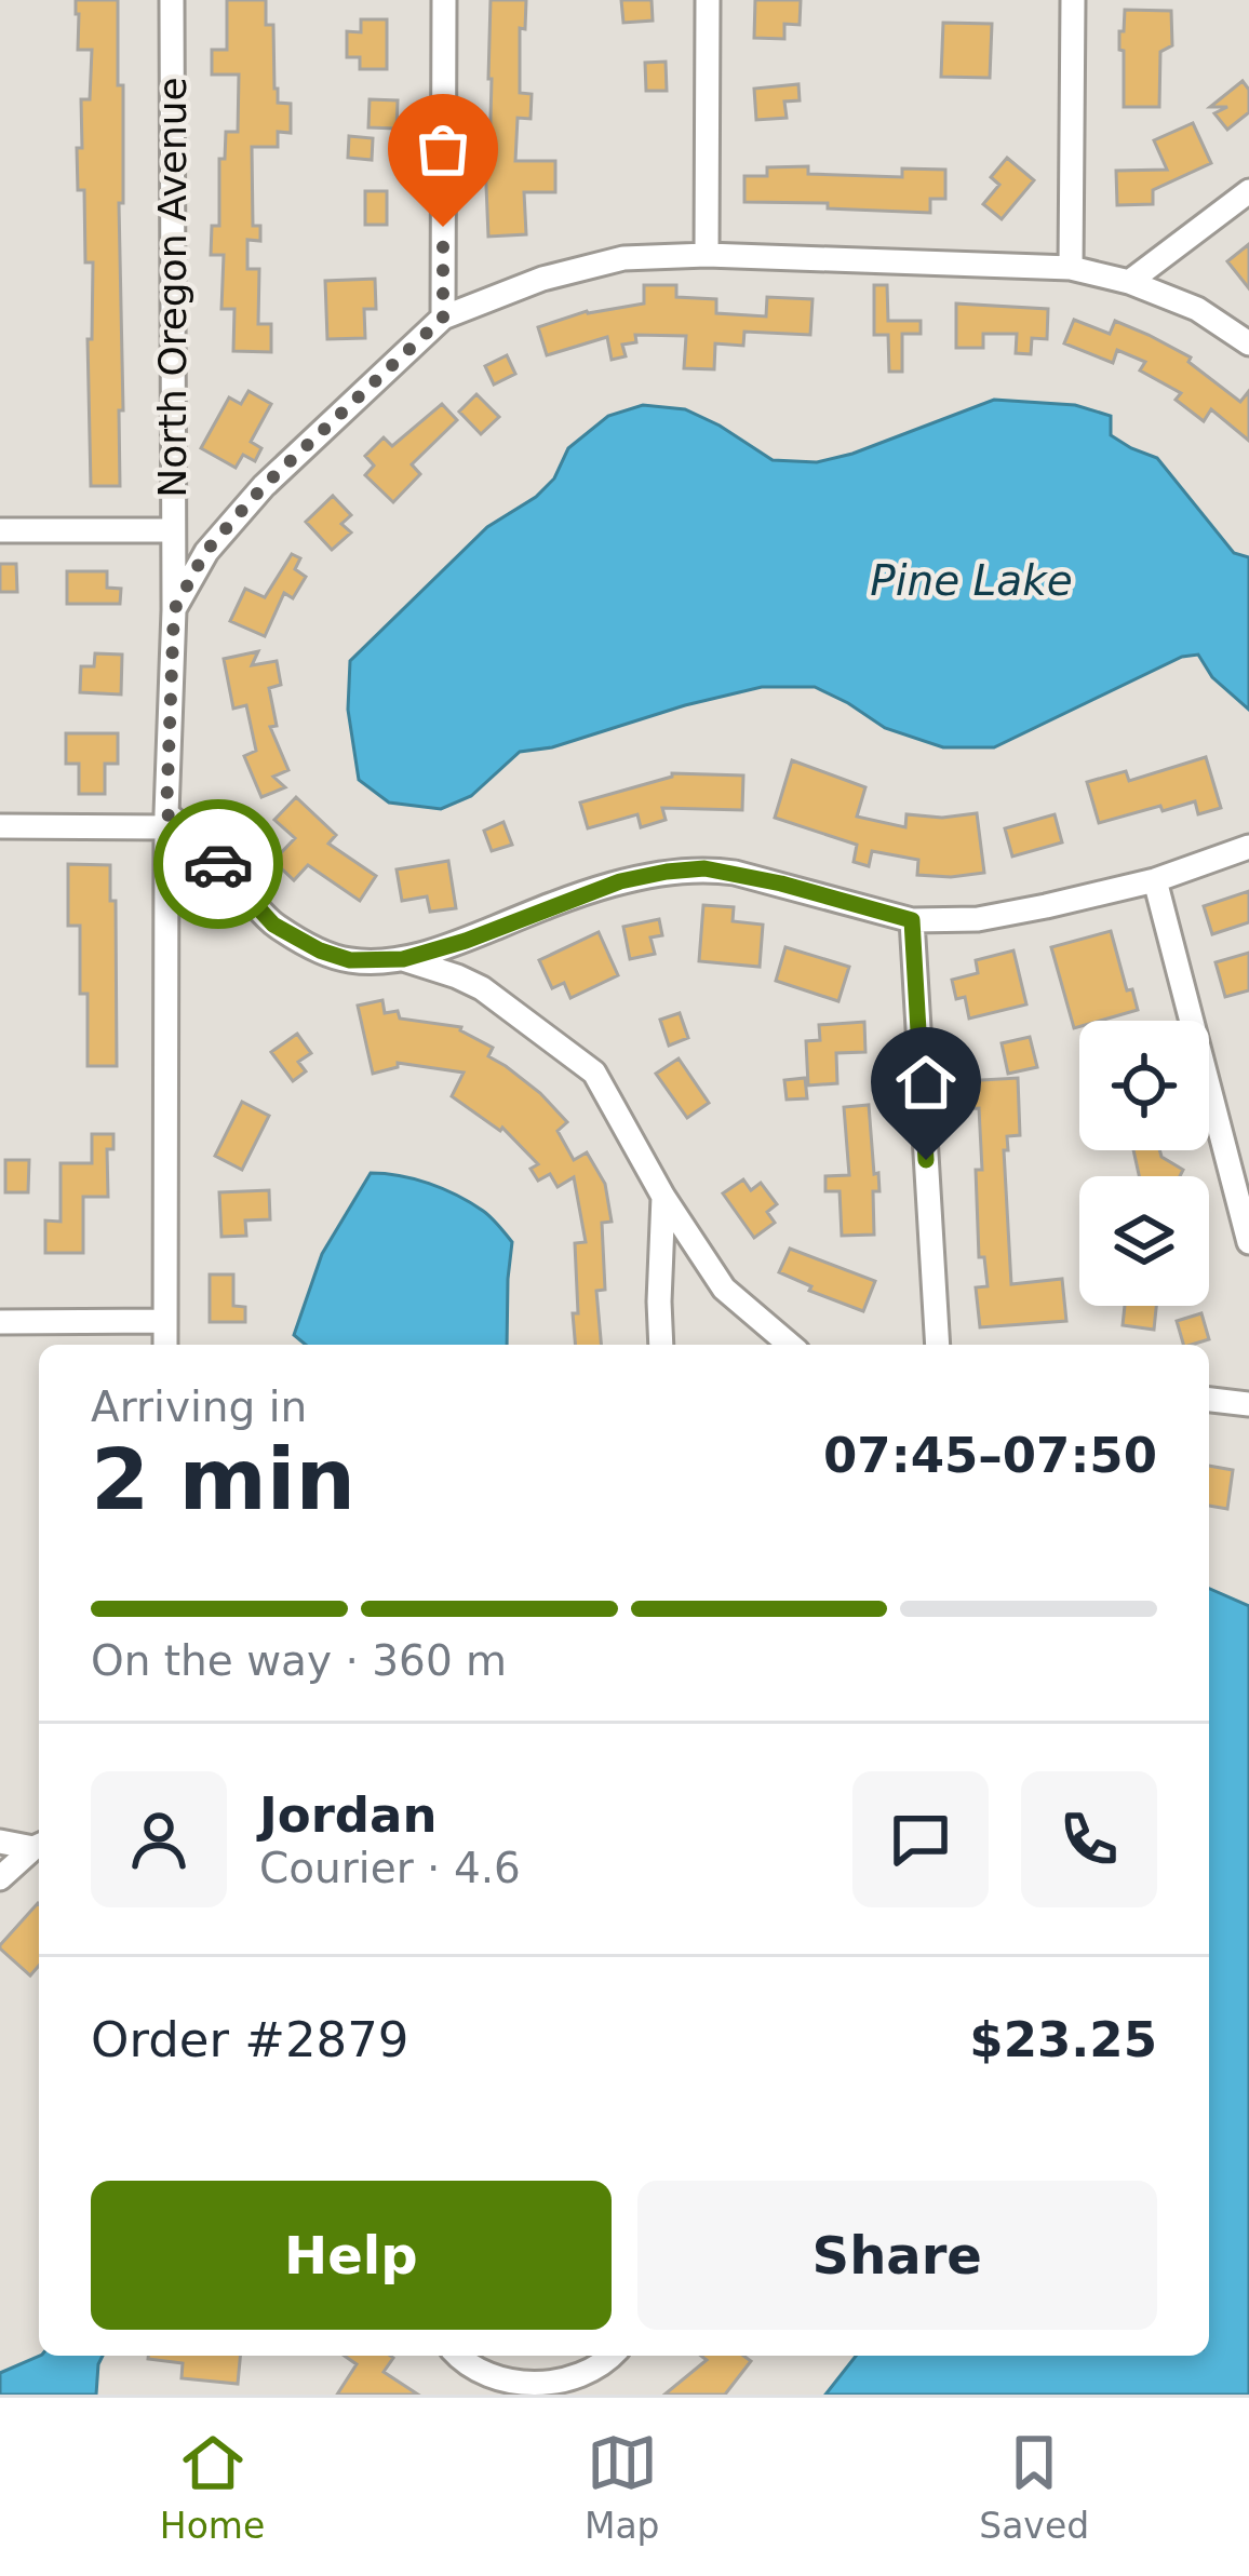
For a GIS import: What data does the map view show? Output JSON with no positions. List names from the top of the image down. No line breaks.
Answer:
{"streets":{"street":["North Oregon Avenue"]},"water":["Pine Lake"],"page":{"heading":["2 min","Arriving in","07:45–07:50"],"panel":["Jordan","Courier · 4.6","Order #2879","$23.25"],"bar":"On the way · 360 m","buttons":["Help","Share"],"tabs":["Home","Map","Saved"]}}
